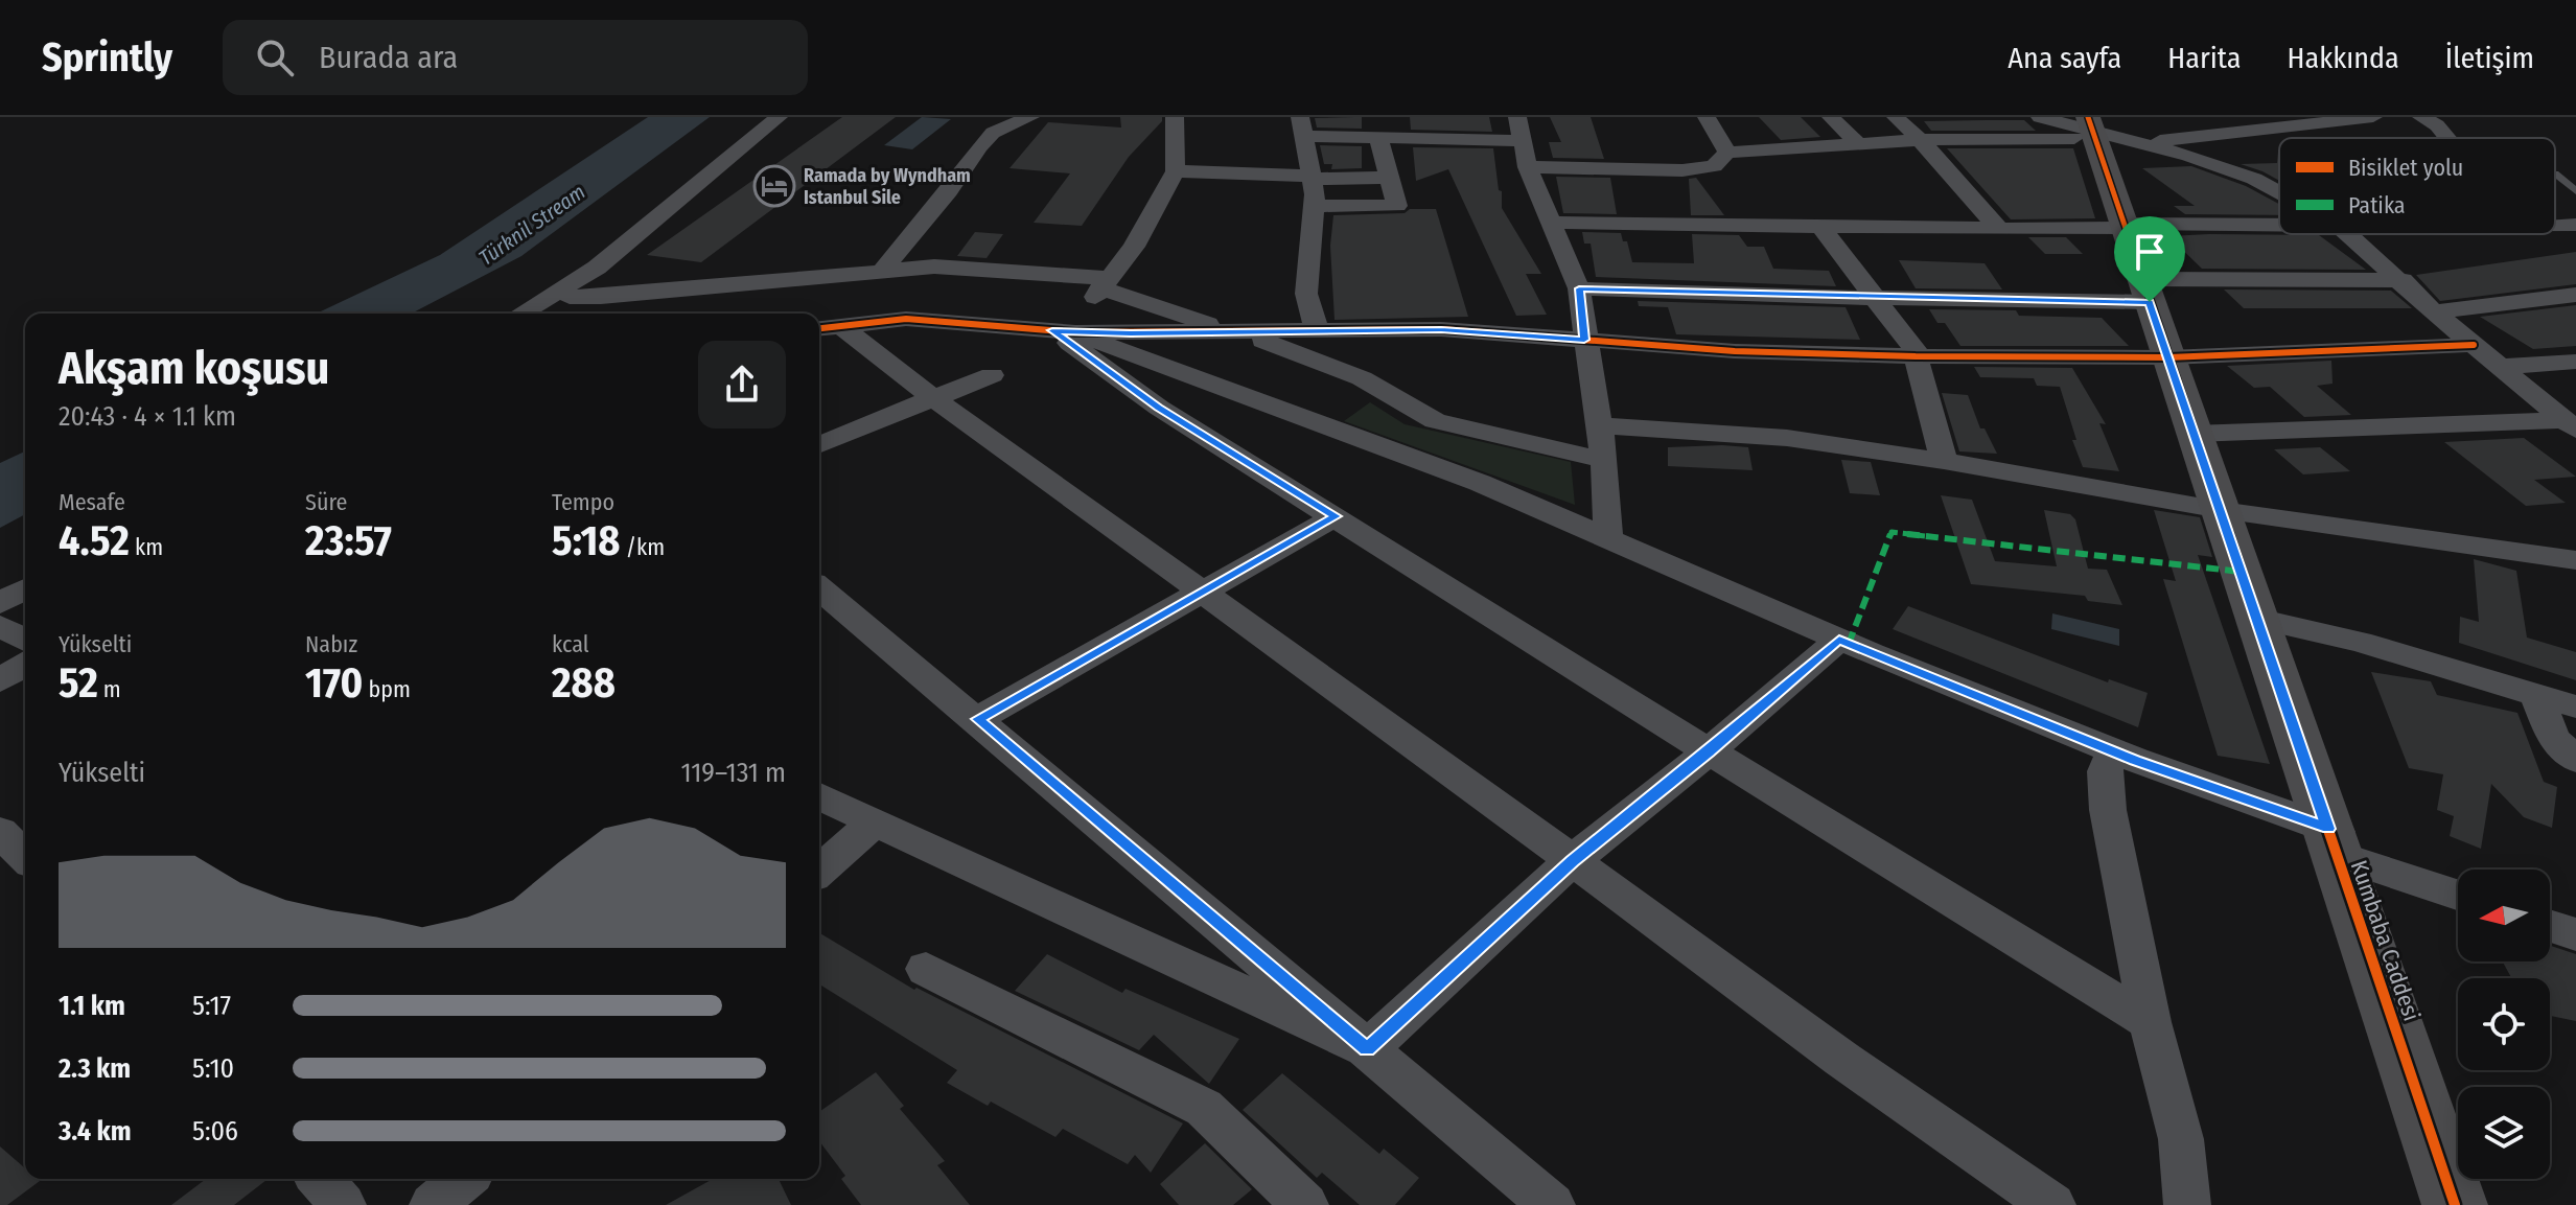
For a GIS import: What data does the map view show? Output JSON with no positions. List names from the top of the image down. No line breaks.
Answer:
{"streets":{"street":["Kumbaba Caddesi"]},"water":["Türknil Stream"],"places":{"hotel":["Ramada by Wyndham Istanbul Sile"]},"legend":["Bisiklet yolu","Patika"],"north":"left","page":{"header":"Sprintly","search":"Burada ara","nav":["Ana sayfa","Harita","Hakkında","İletişim"],"heading":["Akşam koşusu","20:43 · 4 × 1.1 km"],"stats":[["Mesafe","4.52 km"],["Süre","23:57"],["Tempo","5:18 /km"],["Yükselti","52 m"],["Nabız","170 bpm"],["kcal","288"]],"chart":["Yükselti","119–131 m"],"list":[{"name":"1.1 km","note":"5:17"},{"name":"2.3 km","note":"5:10"},{"name":"3.4 km","note":"5:06"}]}}
